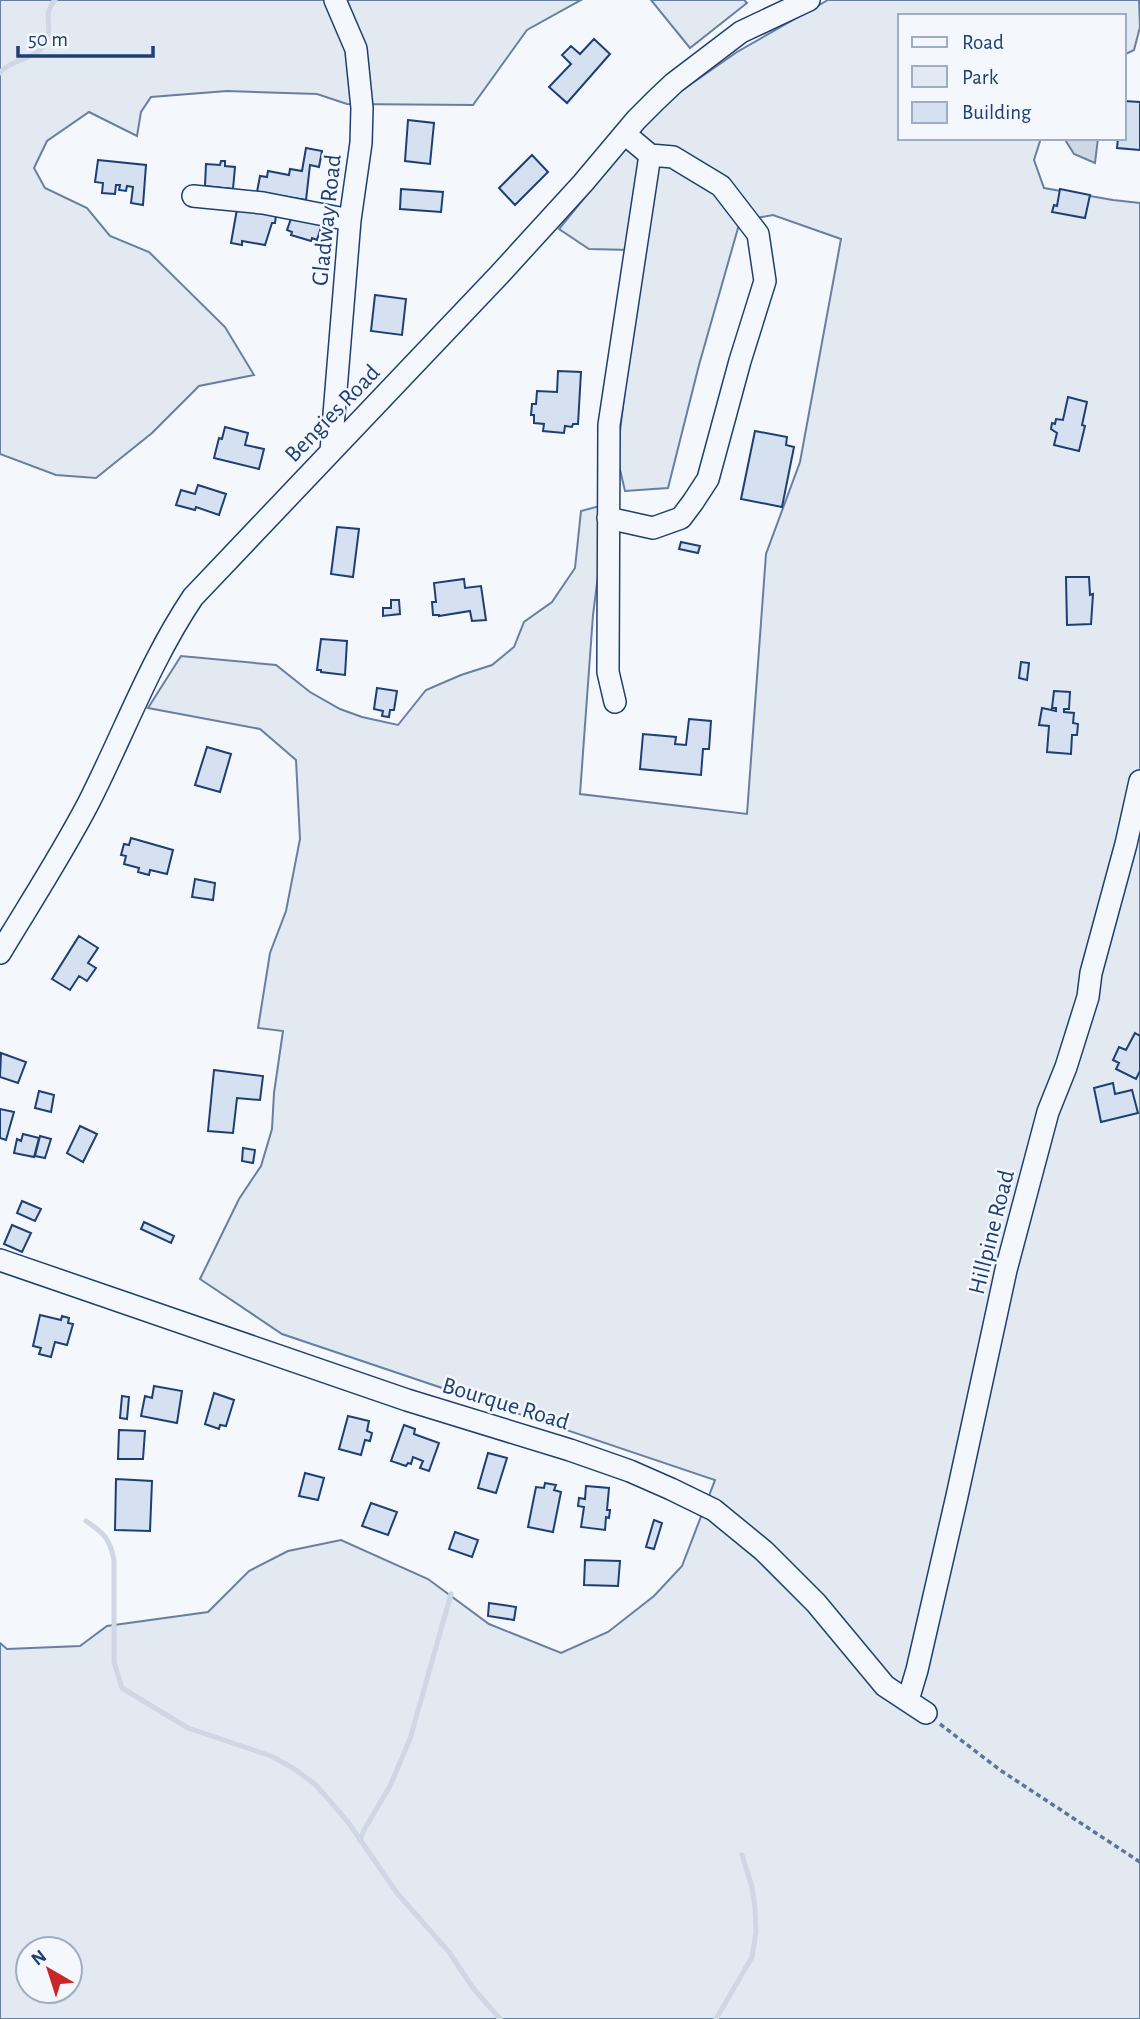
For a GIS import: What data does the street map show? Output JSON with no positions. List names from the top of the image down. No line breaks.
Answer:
{"streets":{"street":["Gladway Road","Bengies Road","Hillpine Road","Bourque Road"]},"crossings":[["Gladway Road","Bengies Road"],["Hillpine Road","Bourque Road"]],"legend":["Road","Park","Building"],"scale_bar":"50 m","north":"top left"}
